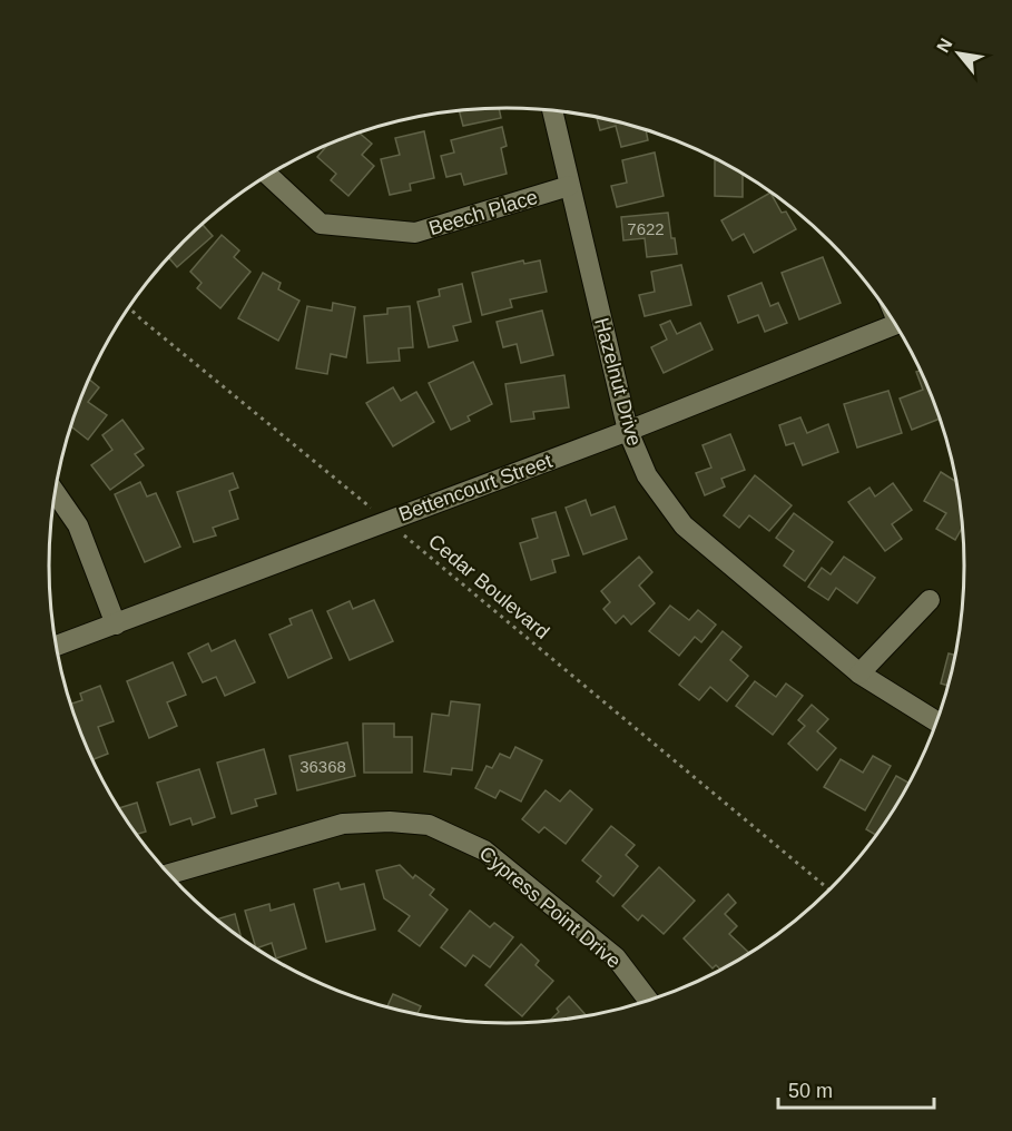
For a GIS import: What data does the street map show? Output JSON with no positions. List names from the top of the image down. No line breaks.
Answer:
{"streets":{"street":["Beech Place","Hazelnut Drive","Bettencourt Street","Cypress Point Drive"],"path":["Cedar Boulevard"]},"crossings":[["Beech Place","Hazelnut Drive"],["Hazelnut Drive","Bettencourt Street"],["Bettencourt Street","Cedar Boulevard"]],"house_numbers":["7622","36368"],"scale_bar":"50 m","north":"top left"}
